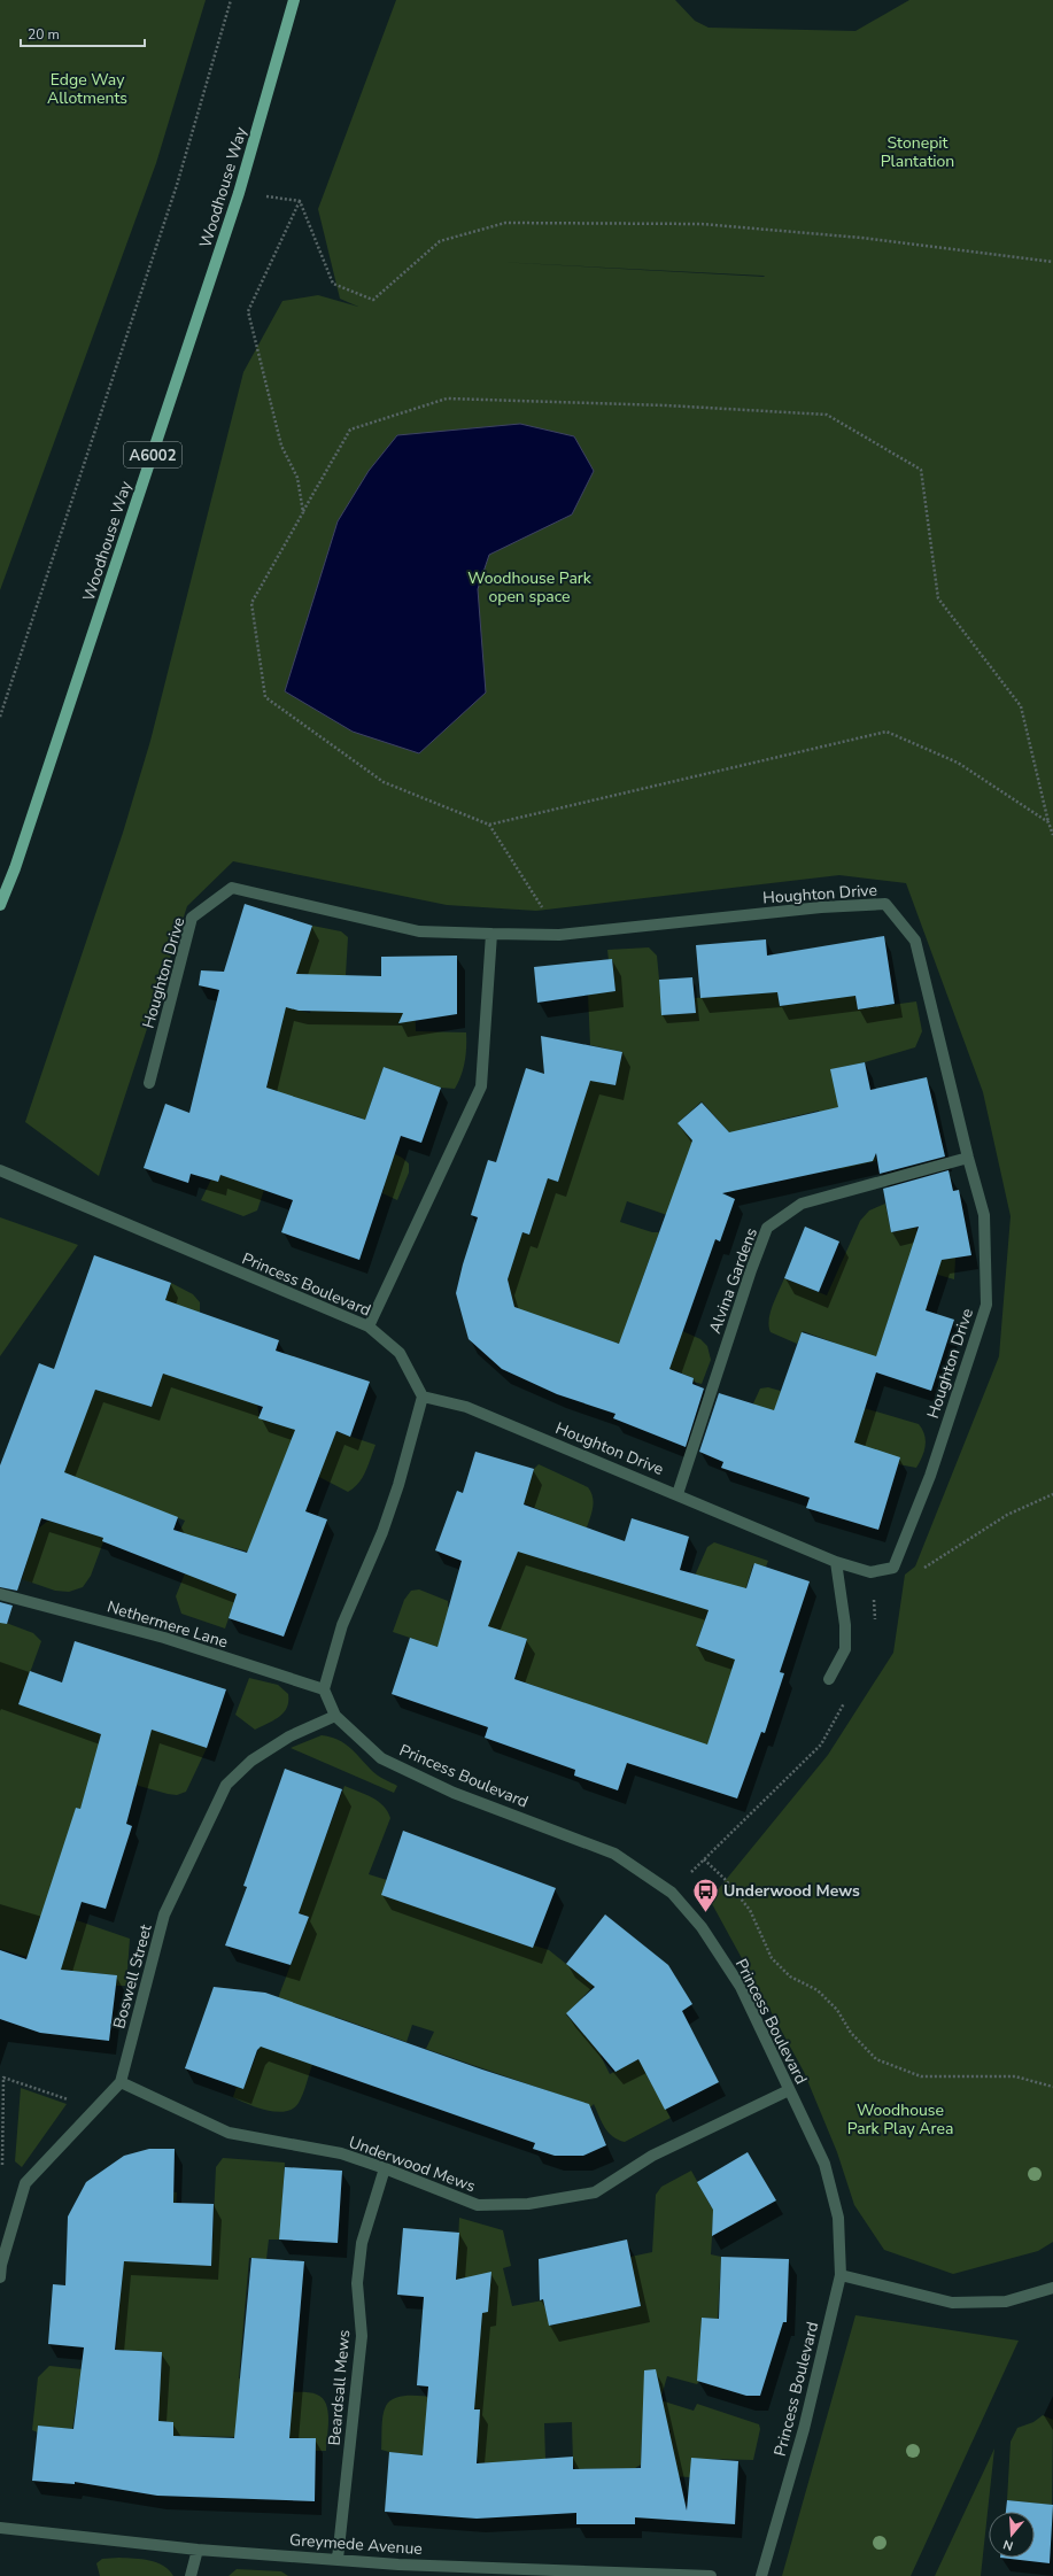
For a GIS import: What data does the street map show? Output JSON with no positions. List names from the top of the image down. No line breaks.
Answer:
{"streets":{"main road":["Woodhouse Way","A6002"],"street":["Houghton Drive","Alvina Gardens","Princess Boulevard","Nethermere Lane","Boswell Street","Underwood Mews","Beardsall Mews","Greymede Avenue"]},"crossings":[["Houghton Drive","Alvina Gardens"],["Houghton Drive","Princess Boulevard"],["Princess Boulevard","Nethermere Lane"],["Princess Boulevard","Boswell Street"],["Princess Boulevard","Underwood Mews"],["Boswell Street","Underwood Mews"],["Underwood Mews","Beardsall Mews"],["Beardsall Mews","Greymede Avenue"]],"parks":["Edge Way Allotments","Stonepit Plantation","Woodhouse Park open space","Woodhouse Park Play Area"],"places":{"bus stop":["Underwood Mews"]},"scale_bar":"20 m","north":"bottom"}
